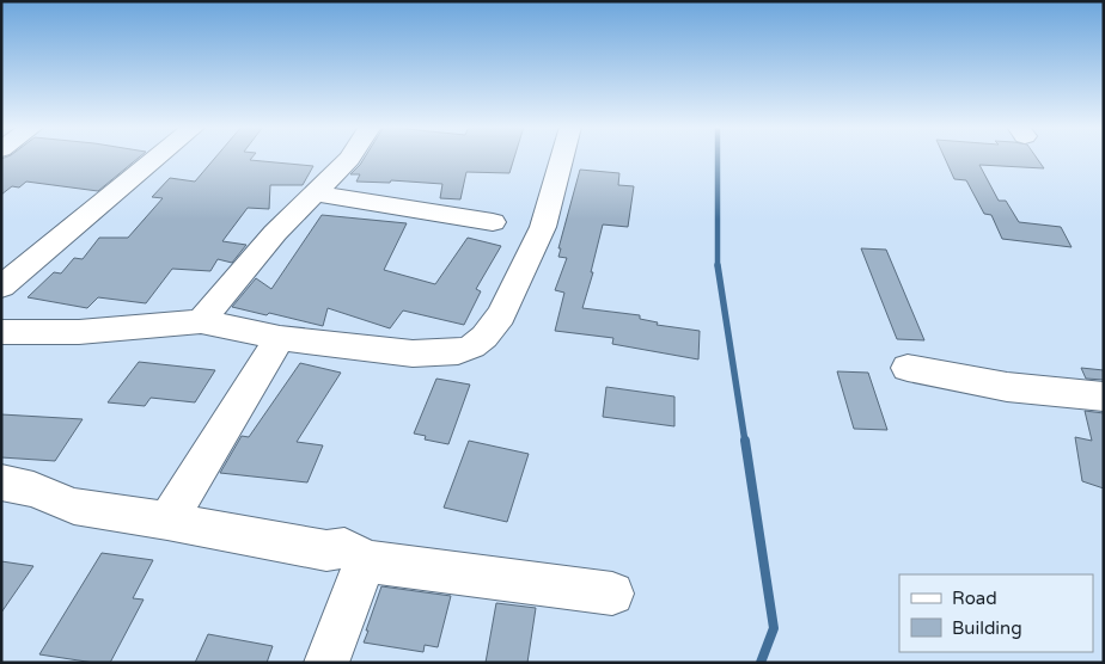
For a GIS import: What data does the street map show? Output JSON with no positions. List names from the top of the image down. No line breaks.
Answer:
{"legend":["Road","Building"]}
